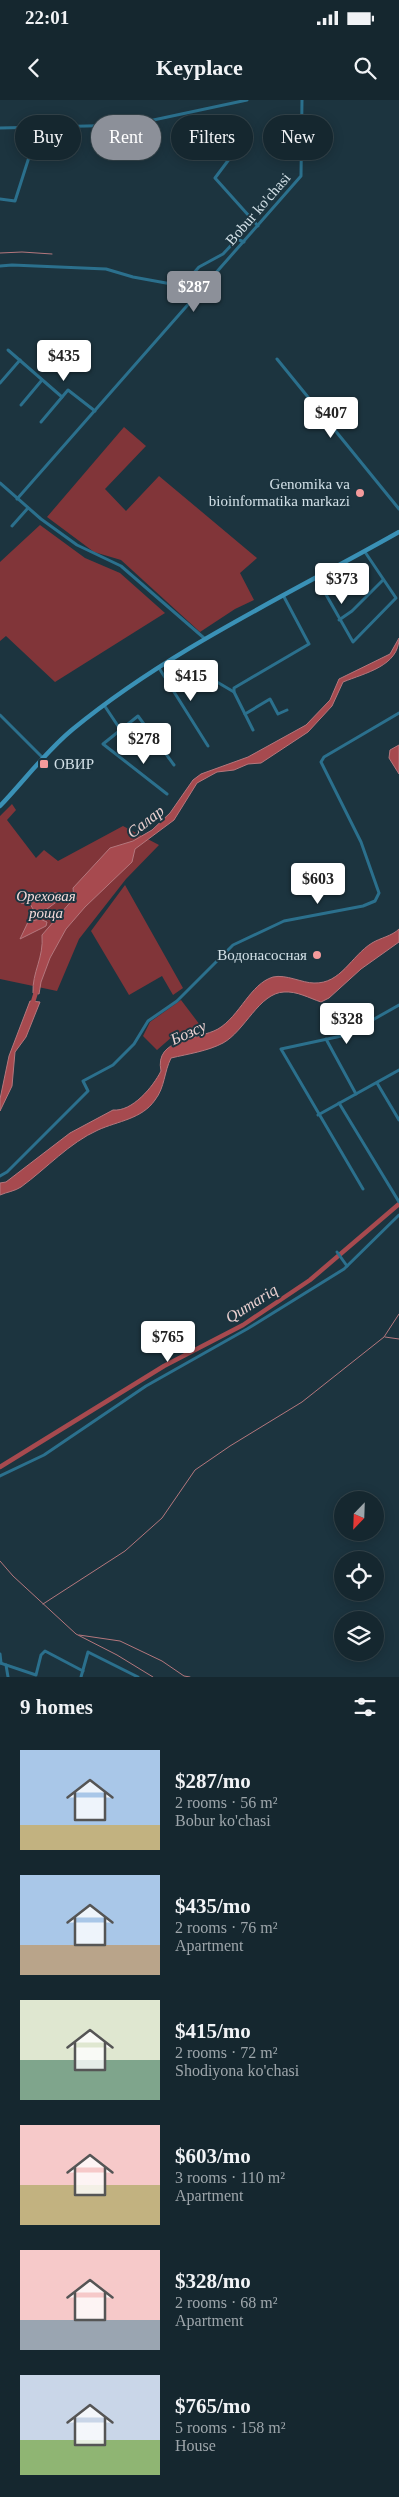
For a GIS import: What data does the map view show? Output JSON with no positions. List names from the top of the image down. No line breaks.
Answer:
{"streets":{"street":["Bobur ko'chasi"]},"water":["Салар","Бозсу","Qumariq"],"parks":["Ореховая роща"],"places":{"other":["Genomika va bioinformatika markazi","Водонасосная"],"transit":["ОВИР"]},"north":"bottom left","page":{"status":"22:01","header":"Keyplace","chip":["Buy","Rent","Filters","New"],"price":["$287","$435","$407","$373","$415","$278","$603","$328","$765"],"heading":"9 homes","list":[{"name":"$287/mo","note":"2 rooms · 56 m² · Bobur ko'chasi"},{"name":"$435/mo","note":"2 rooms · 76 m² · Apartment"},{"name":"$415/mo","note":"2 rooms · 72 m² · Shodiyona ko'chasi"},{"name":"$603/mo","note":"3 rooms · 110 m² · Apartment"},{"name":"$328/mo","note":"2 rooms · 68 m² · Apartment"},{"name":"$765/mo","note":"5 rooms · 158 m² · House"}]}}
